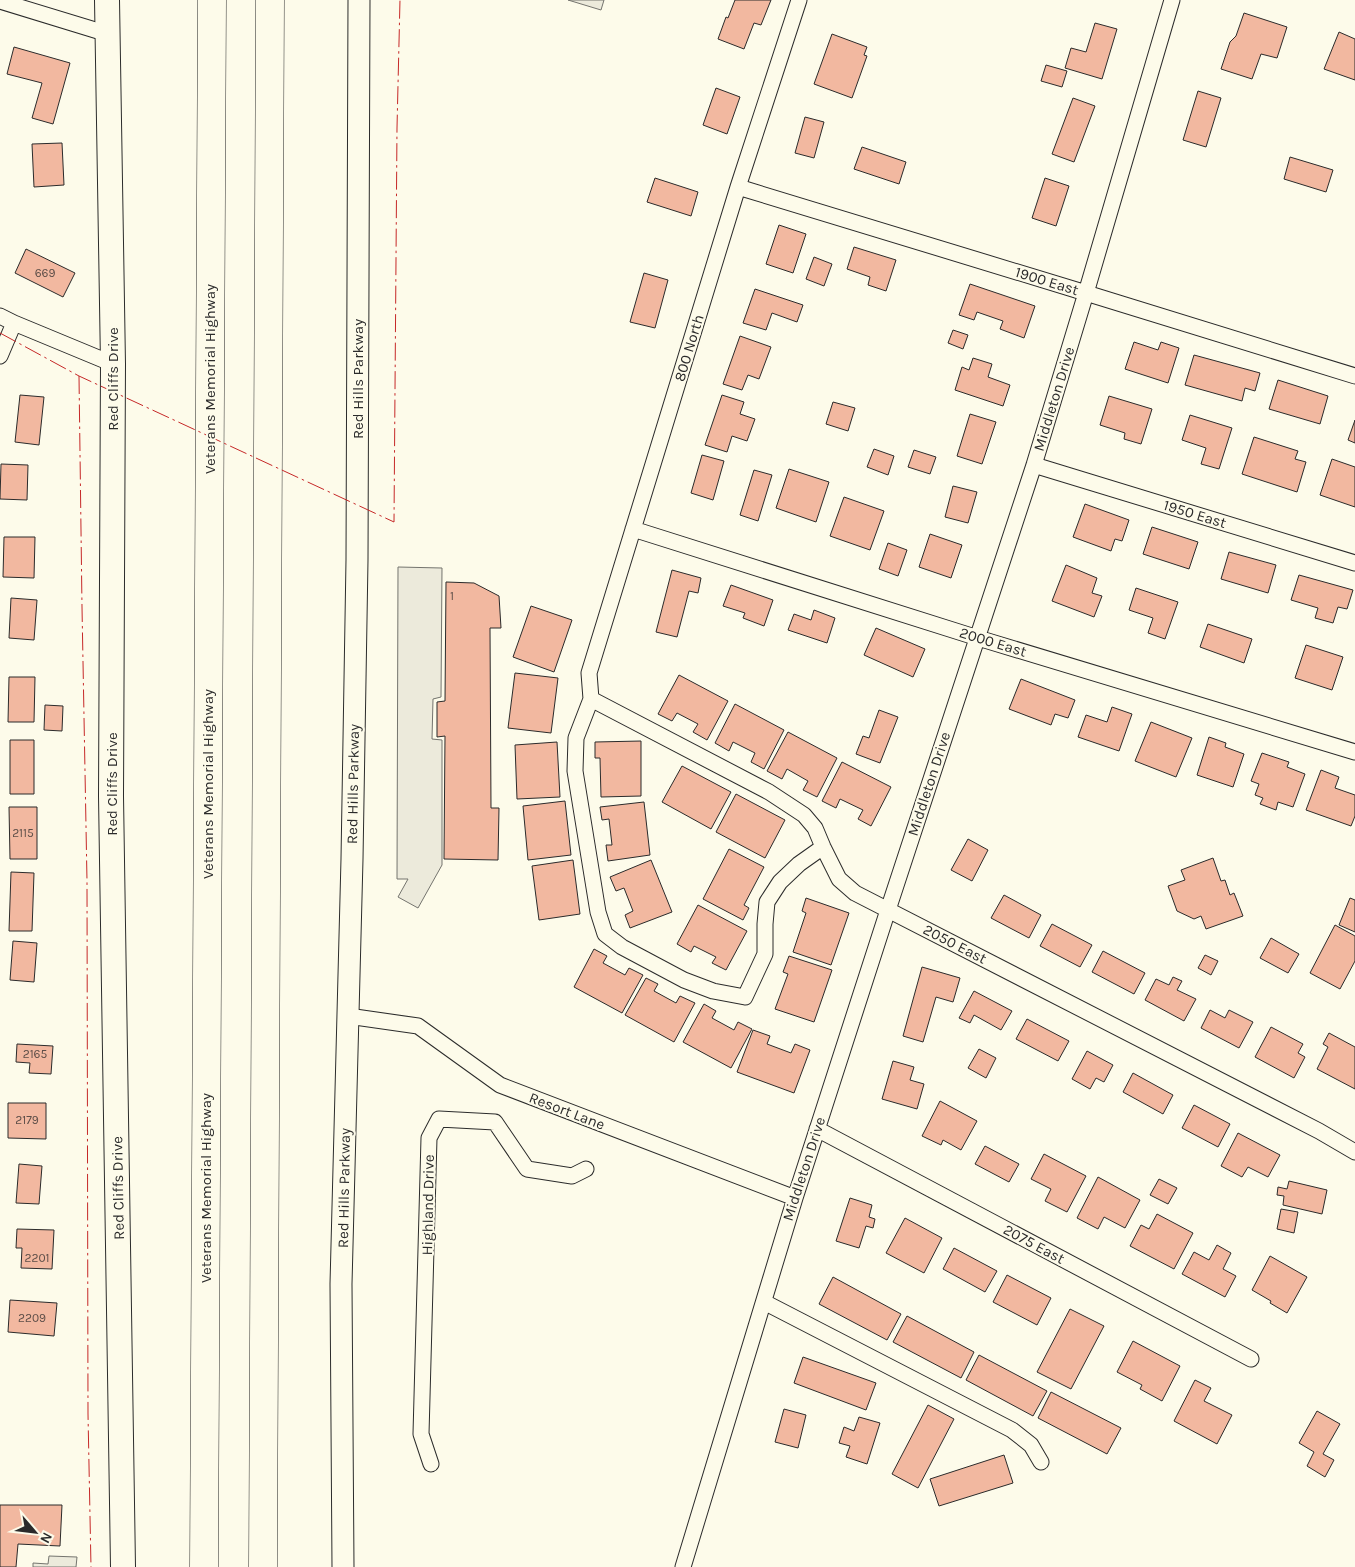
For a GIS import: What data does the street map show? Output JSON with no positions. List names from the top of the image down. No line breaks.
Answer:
{"streets":{"highway":["Veterans Memorial Highway"],"main road":["Red Cliffs Drive","Red Hills Parkway"],"street":["1900 East","800 North","Middleton Drive","1950 East","2000 East","2050 East","Resort Lane","Highland Drive","2075 East"]},"crossings":[["1900 East","800 North"],["1900 East","Middleton Drive"],["800 North","2000 East"],["800 North","2050 East"],["Red Hills Parkway","Resort Lane"],["Middleton Drive","1950 East"],["Middleton Drive","2000 East"],["Middleton Drive","2050 East"],["Middleton Drive","Resort Lane"],["Middleton Drive","2075 East"]],"house_numbers":["669","1","2115","2165","2179","2201","2209"],"north":"bottom right"}
